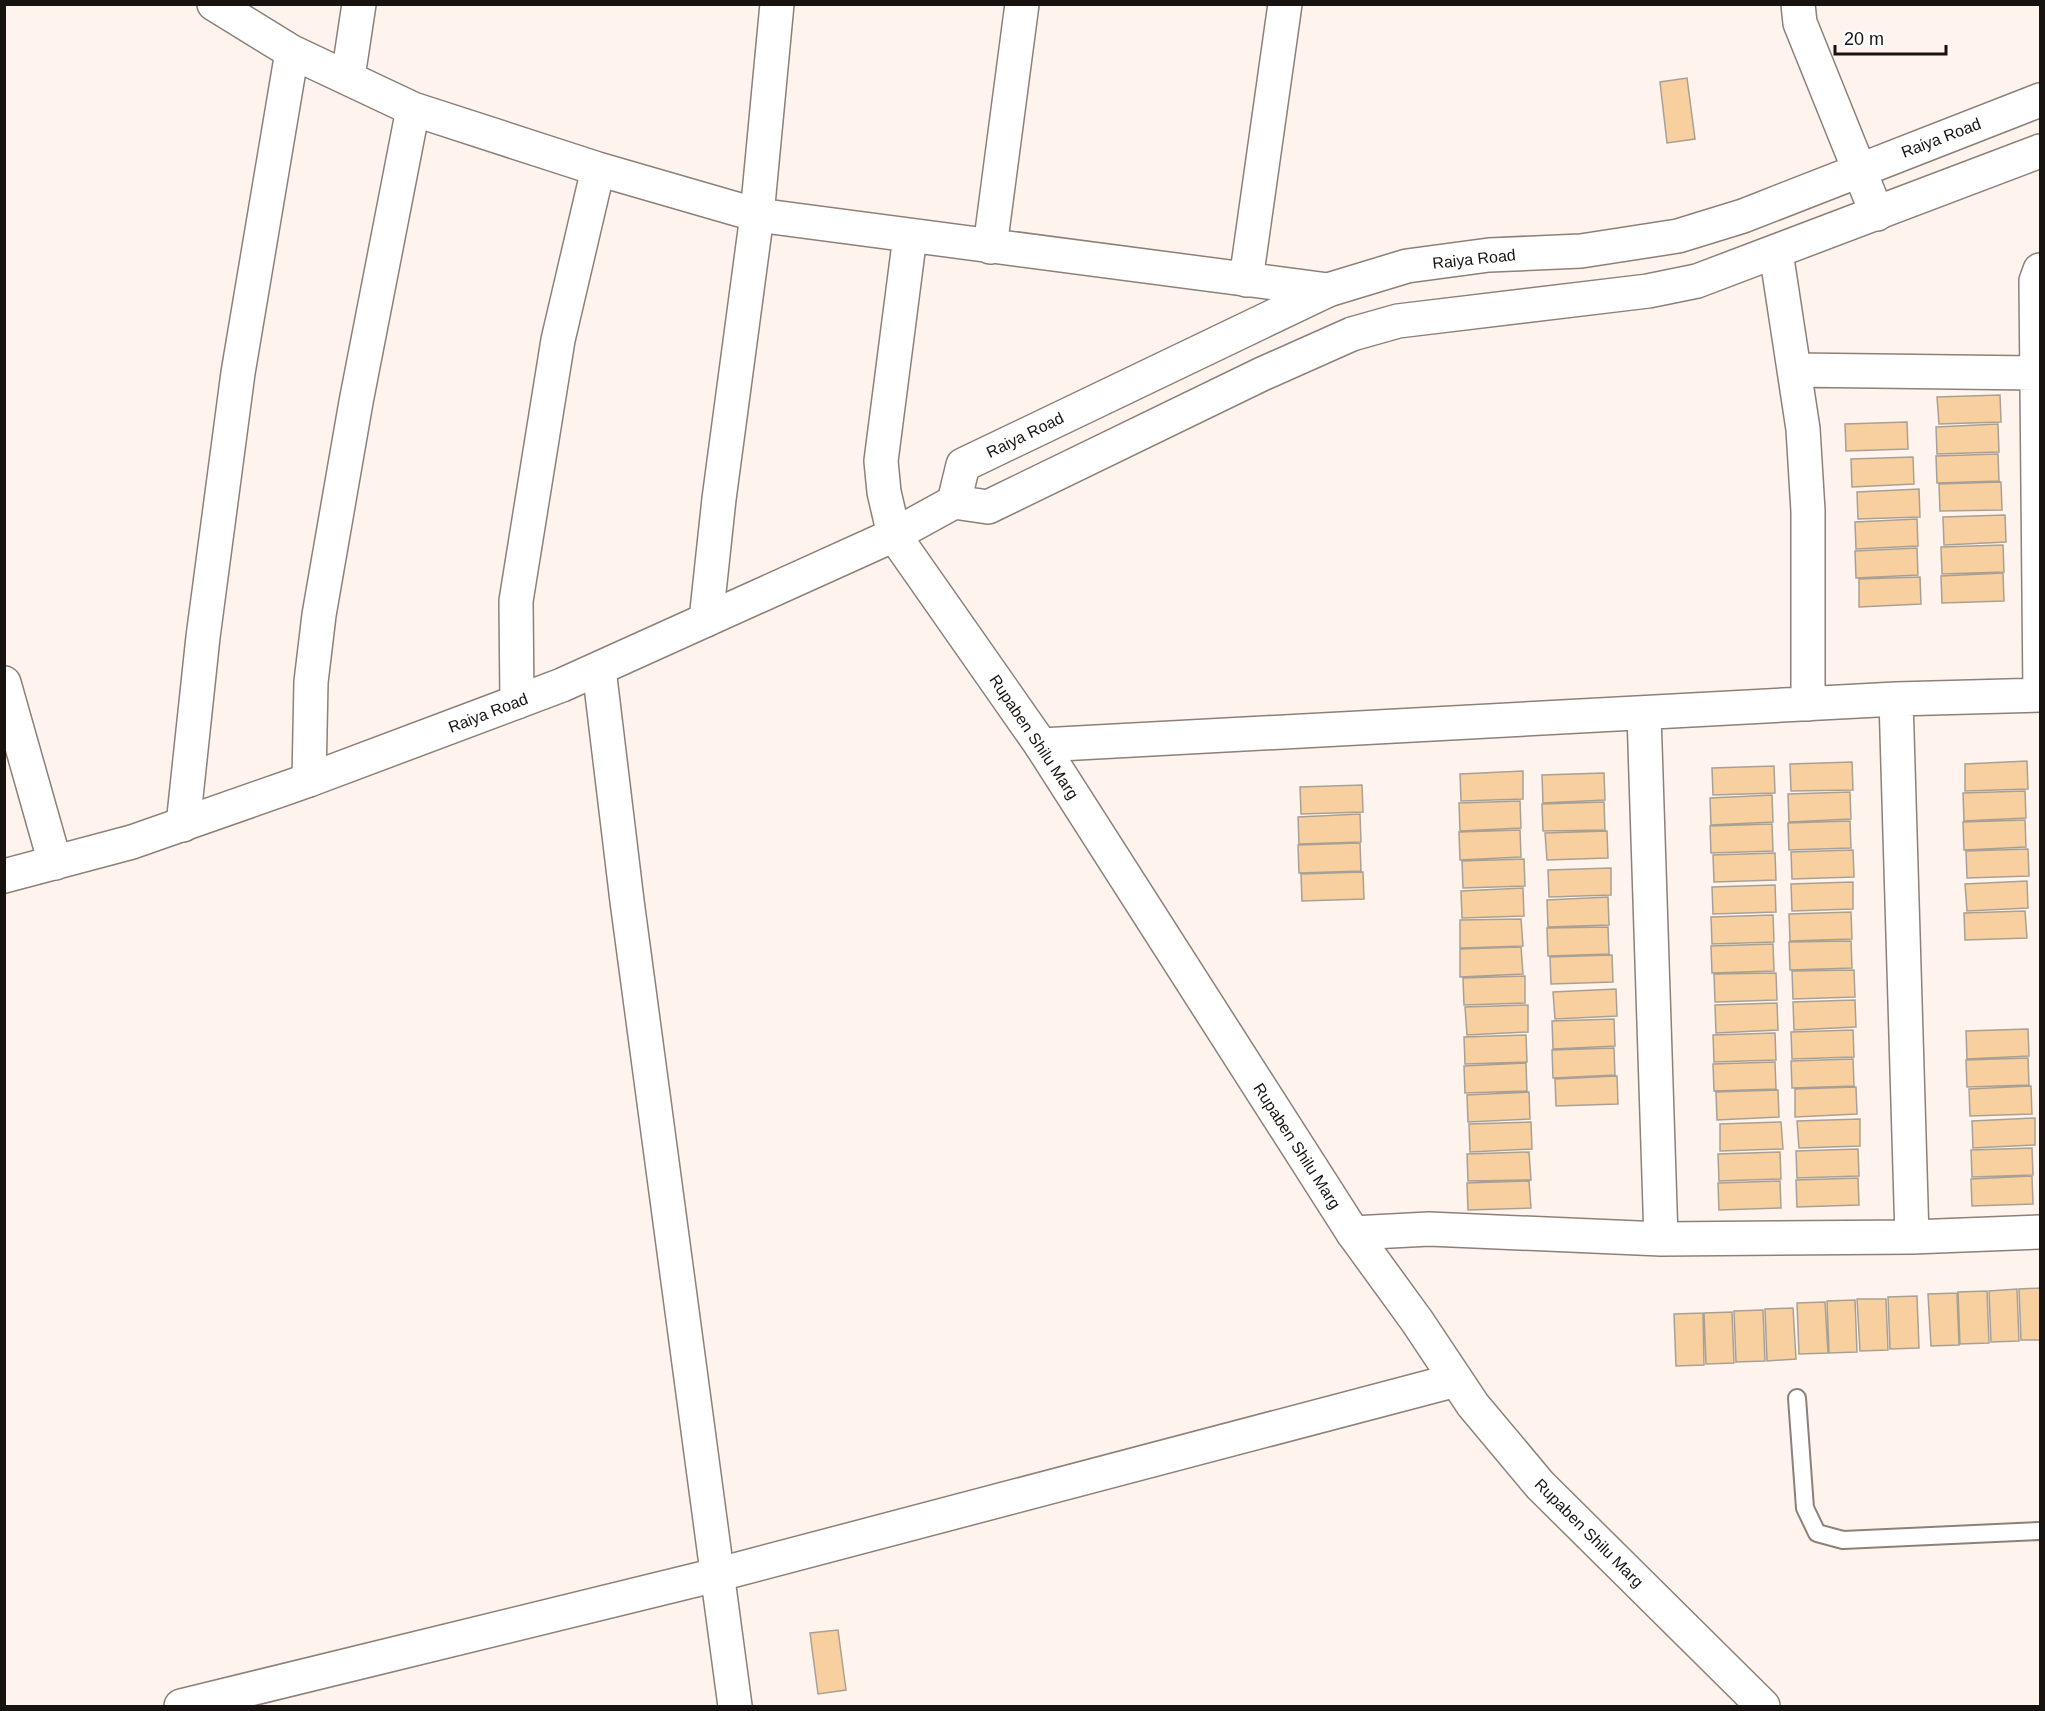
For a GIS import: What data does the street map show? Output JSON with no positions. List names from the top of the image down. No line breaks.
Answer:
{"streets":{"street":["Raiya Road","Rupaben Shilu Marg"]},"crossings":[["Raiya Road","Rupaben Shilu Marg"]],"scale_bar":"20 m"}
